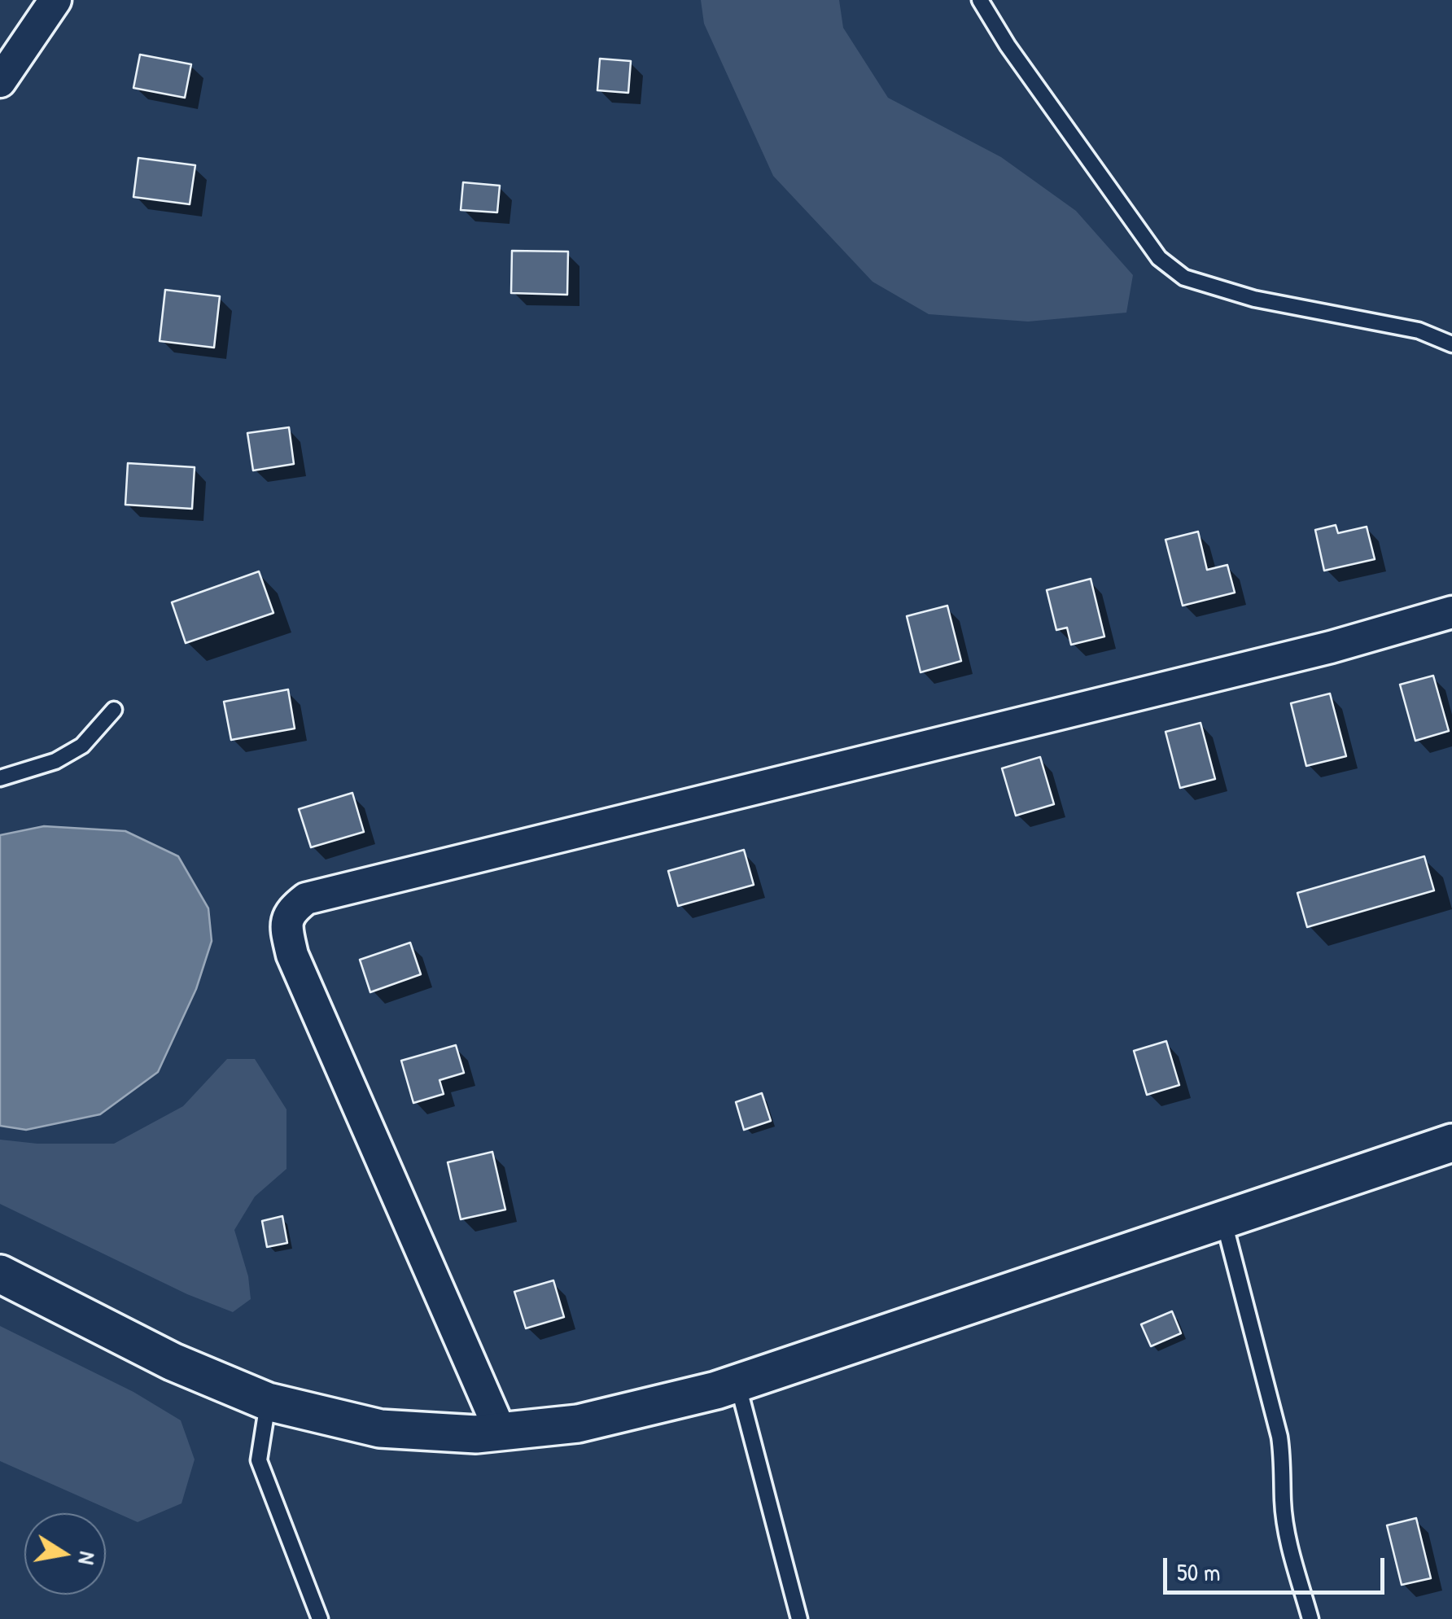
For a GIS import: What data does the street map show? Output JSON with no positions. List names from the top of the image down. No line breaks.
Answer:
{"scale_bar":"50 m","north":"right"}
